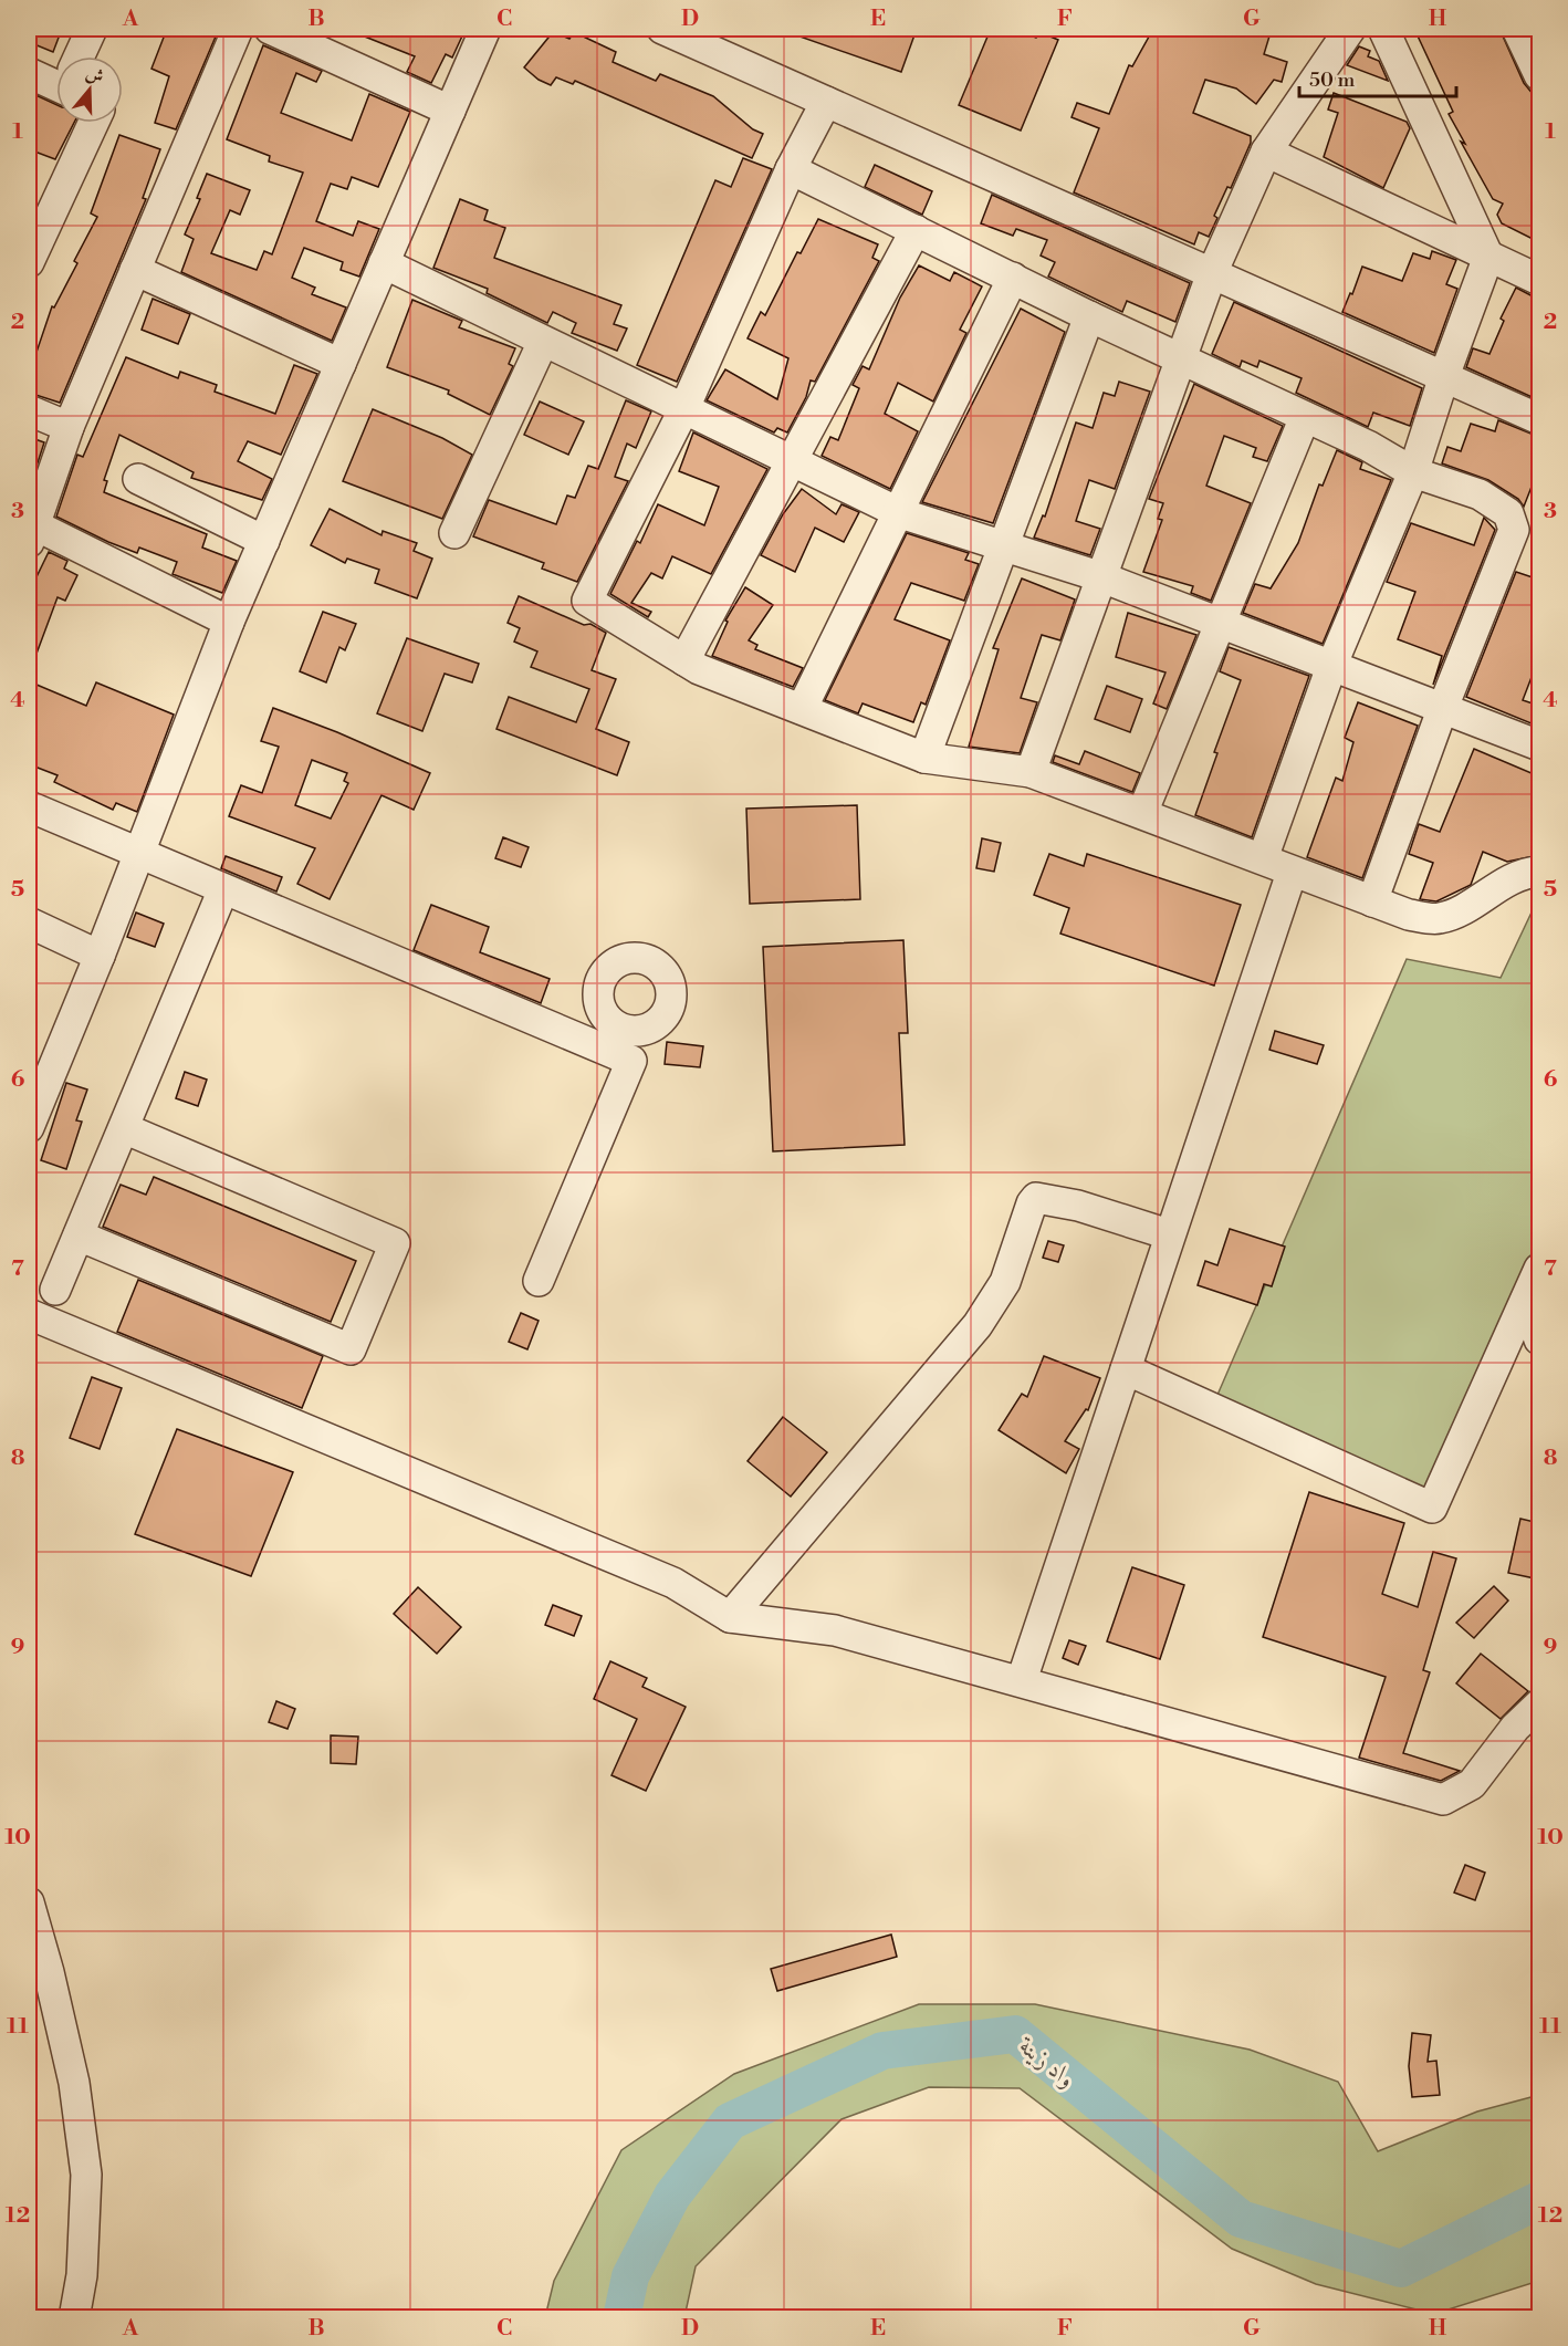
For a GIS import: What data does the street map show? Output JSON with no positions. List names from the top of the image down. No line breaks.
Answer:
{"water":["واد زينة"],"scale_bar":"50 m","north":"top","grid":{"columns":["A","B","C","D","E","F","G","H"],"rows":["1","2","3","4","5","6","7","8","9","10","11","12"]}}
